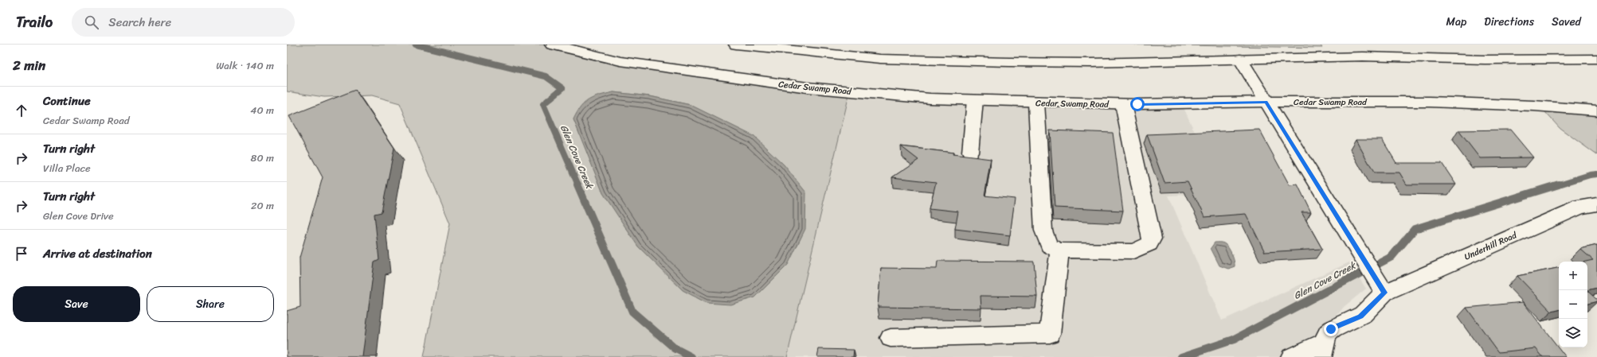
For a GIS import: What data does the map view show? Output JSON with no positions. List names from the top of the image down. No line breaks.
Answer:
{"streets":{"main road":["Cedar Swamp Road","Underhill Road"]},"water":["Glen Cove Creek"],"page":{"header":"Trailo","search":"Search here","nav":["Map","Directions","Saved"],"heading":["2 min","Walk · 140 m"],"list":[["Continue","Cedar Swamp Road","40 m"],["Turn right","Villa Place","80 m"],["Turn right","Glen Cove Drive","20 m"],"Arrive at destination"],"map_buttons":["+","−"],"buttons":["Save","Share"]}}
